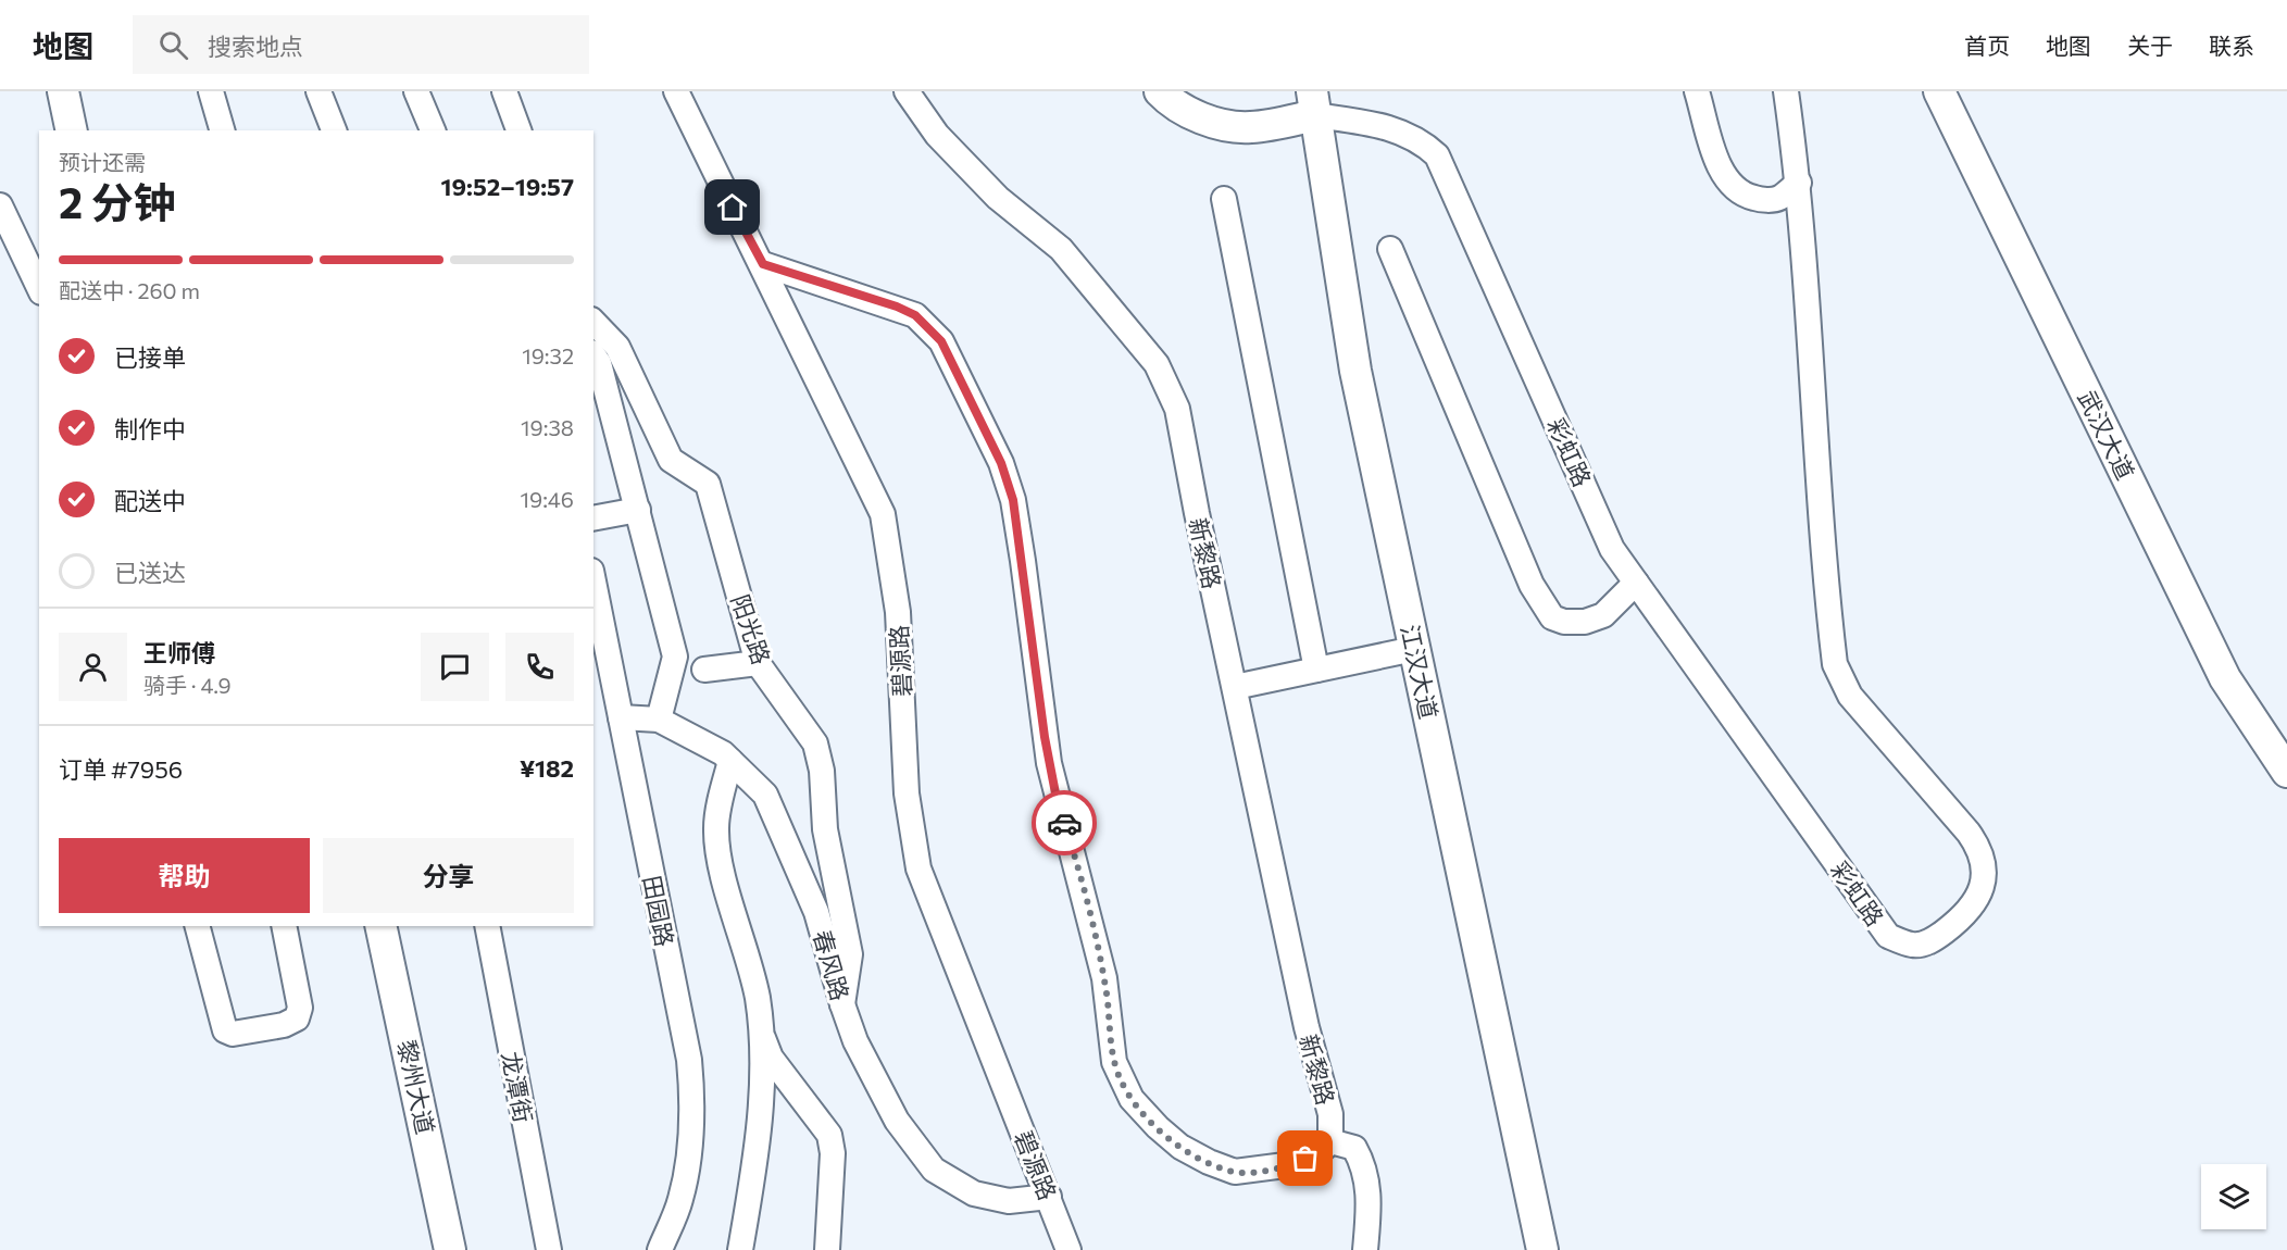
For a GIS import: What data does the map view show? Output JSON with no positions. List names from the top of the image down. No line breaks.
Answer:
{"streets":{"main road":["武汉大道","江汉大道","黎州大道"],"street":["彩虹路","新黎路","阳光路","碧源路","田园路","春风路","龙潭街"]},"crossings":[["彩虹路","江汉大道"],["阳光路","春风路"],["碧源路","春风路"],["田园路","春风路"]],"page":{"header":"地图","search":"搜索地点","nav":["首页","地图","关于","联系"],"heading":["2 分钟","预计还需","19:52–19:57"],"panel":["王师傅","骑手 · 4.9","订单 #7956","¥182"],"bar":"配送中 · 260 m","list":[["已接单","19:32"],["制作中","19:38"],["配送中","19:46"],"已送达"],"buttons":["帮助","分享"]}}
